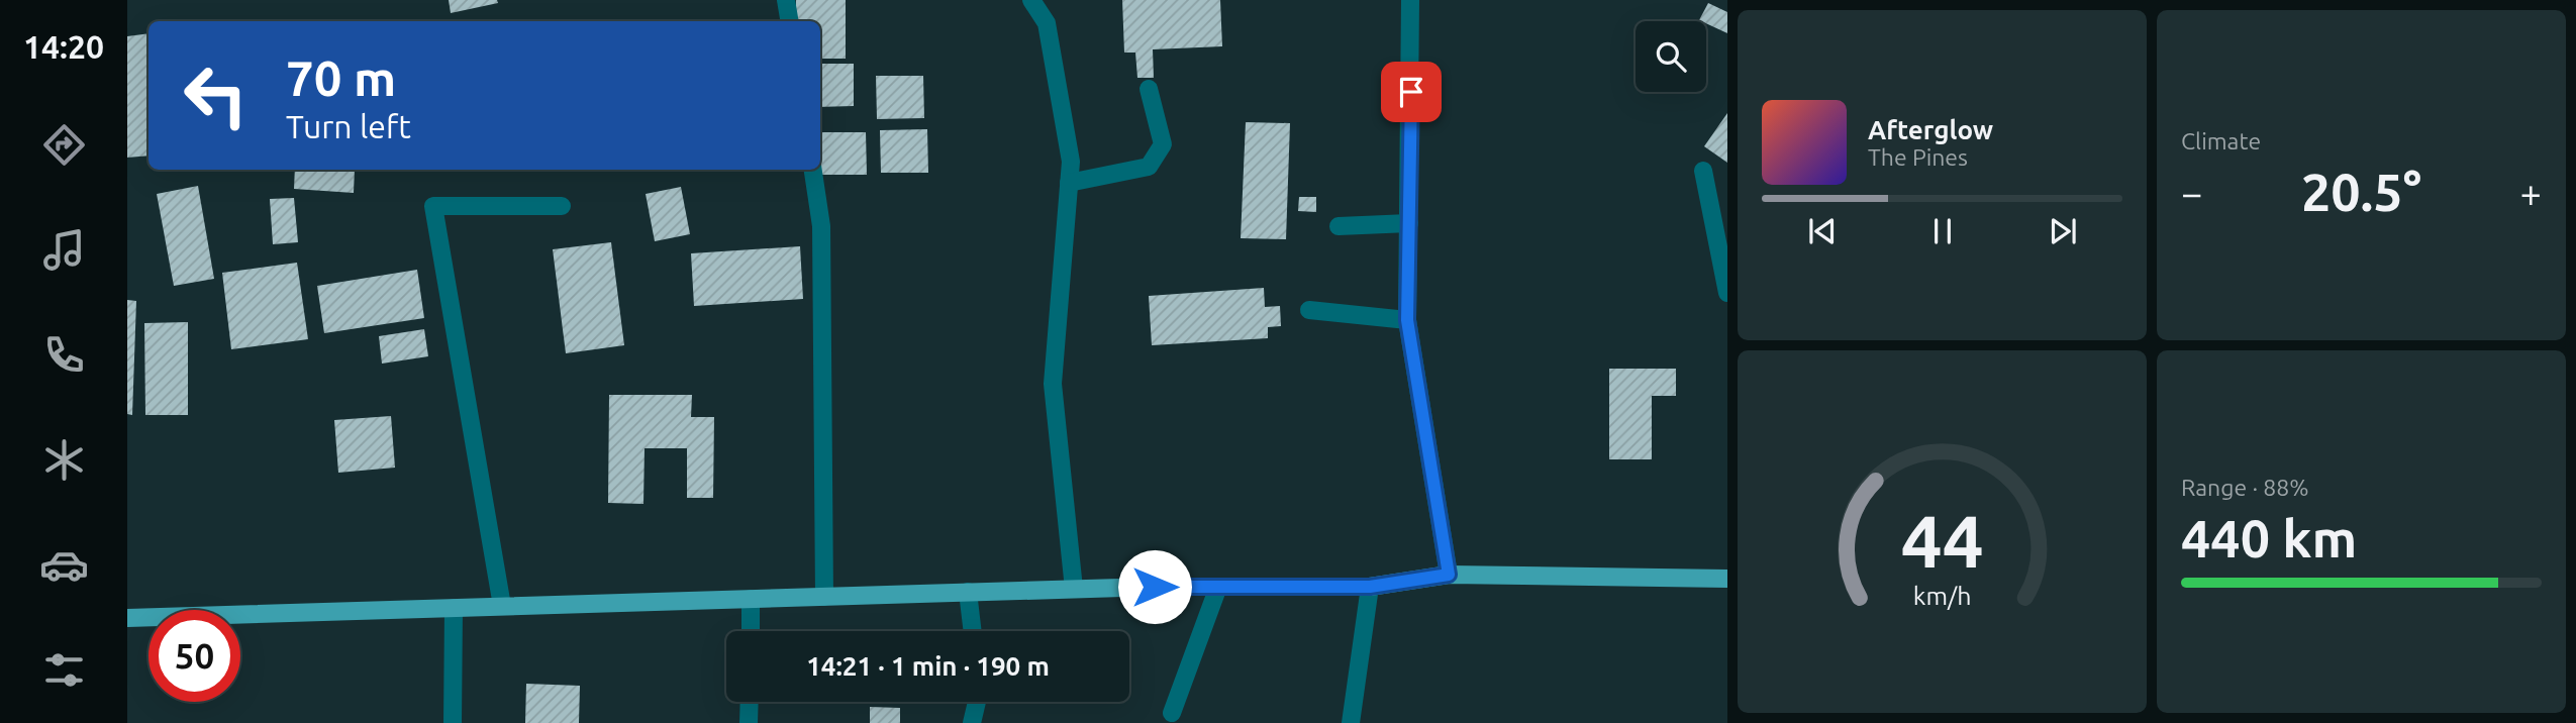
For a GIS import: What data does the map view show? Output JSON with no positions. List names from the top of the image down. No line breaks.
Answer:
{"page":{"tabs":"14:20","tile":["Climate",["Range · 88%","440 km"]],"turn":["70 m","Turn left"],"song":["Afterglow","The Pines"],"heat":["−","20.5°","+"],"limit":"50","trip":"14:21 · 1 min · 190 m","gauge":["44","km/h"]}}
